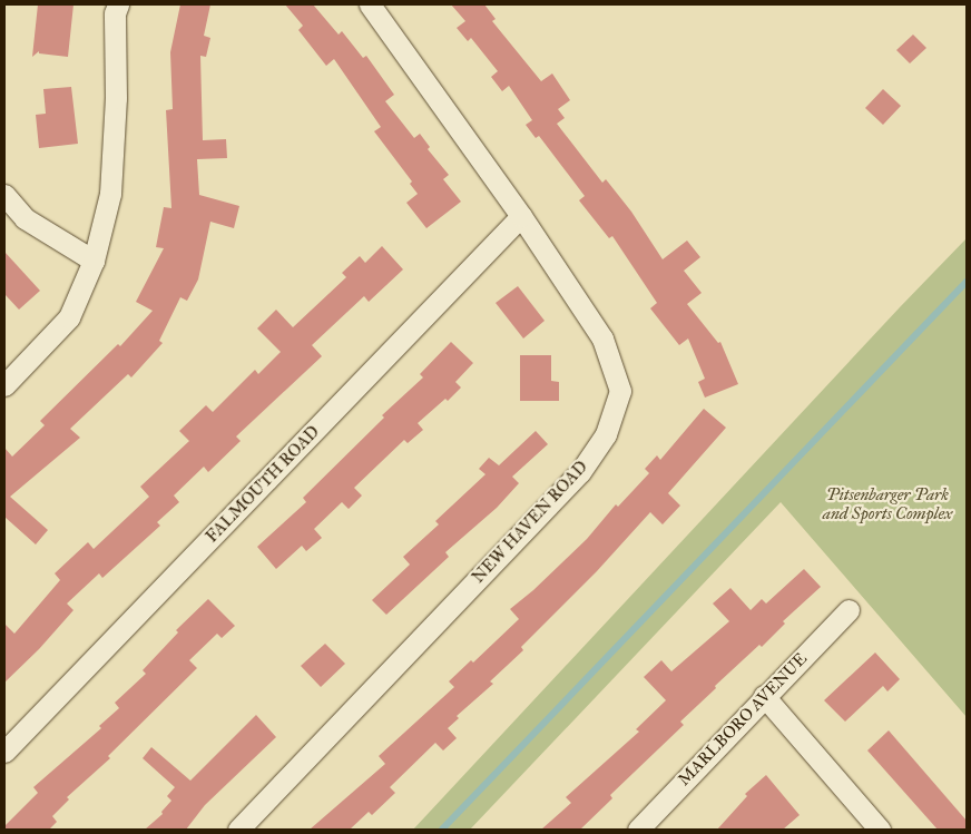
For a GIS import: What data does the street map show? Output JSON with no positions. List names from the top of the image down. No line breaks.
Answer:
{"streets":{"street":["FALMOUTH ROAD","NEW HAVEN ROAD","MARLBORO AVENUE"]},"crossings":[["FALMOUTH ROAD","NEW HAVEN ROAD"]],"parks":["Pitsenbarger Park and Sports Complex"]}
